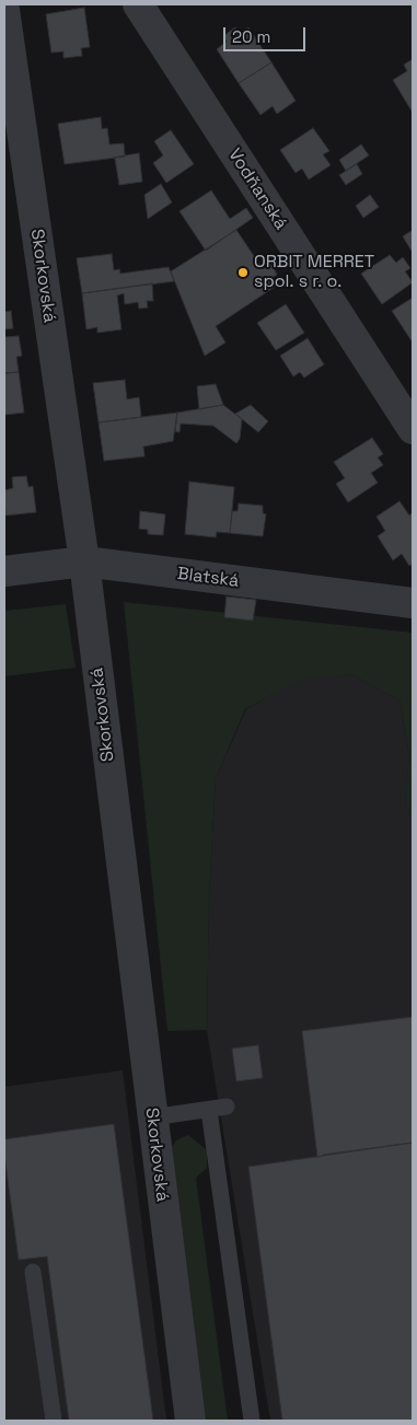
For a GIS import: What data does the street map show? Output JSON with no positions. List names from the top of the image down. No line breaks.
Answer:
{"streets":{"street":["Vodňanská","Skorkovská","Blatská"]},"crossings":[["Skorkovská","Blatská"]],"places":["ORBIT MERRET spol. s r. o."],"scale_bar":"20 m"}
